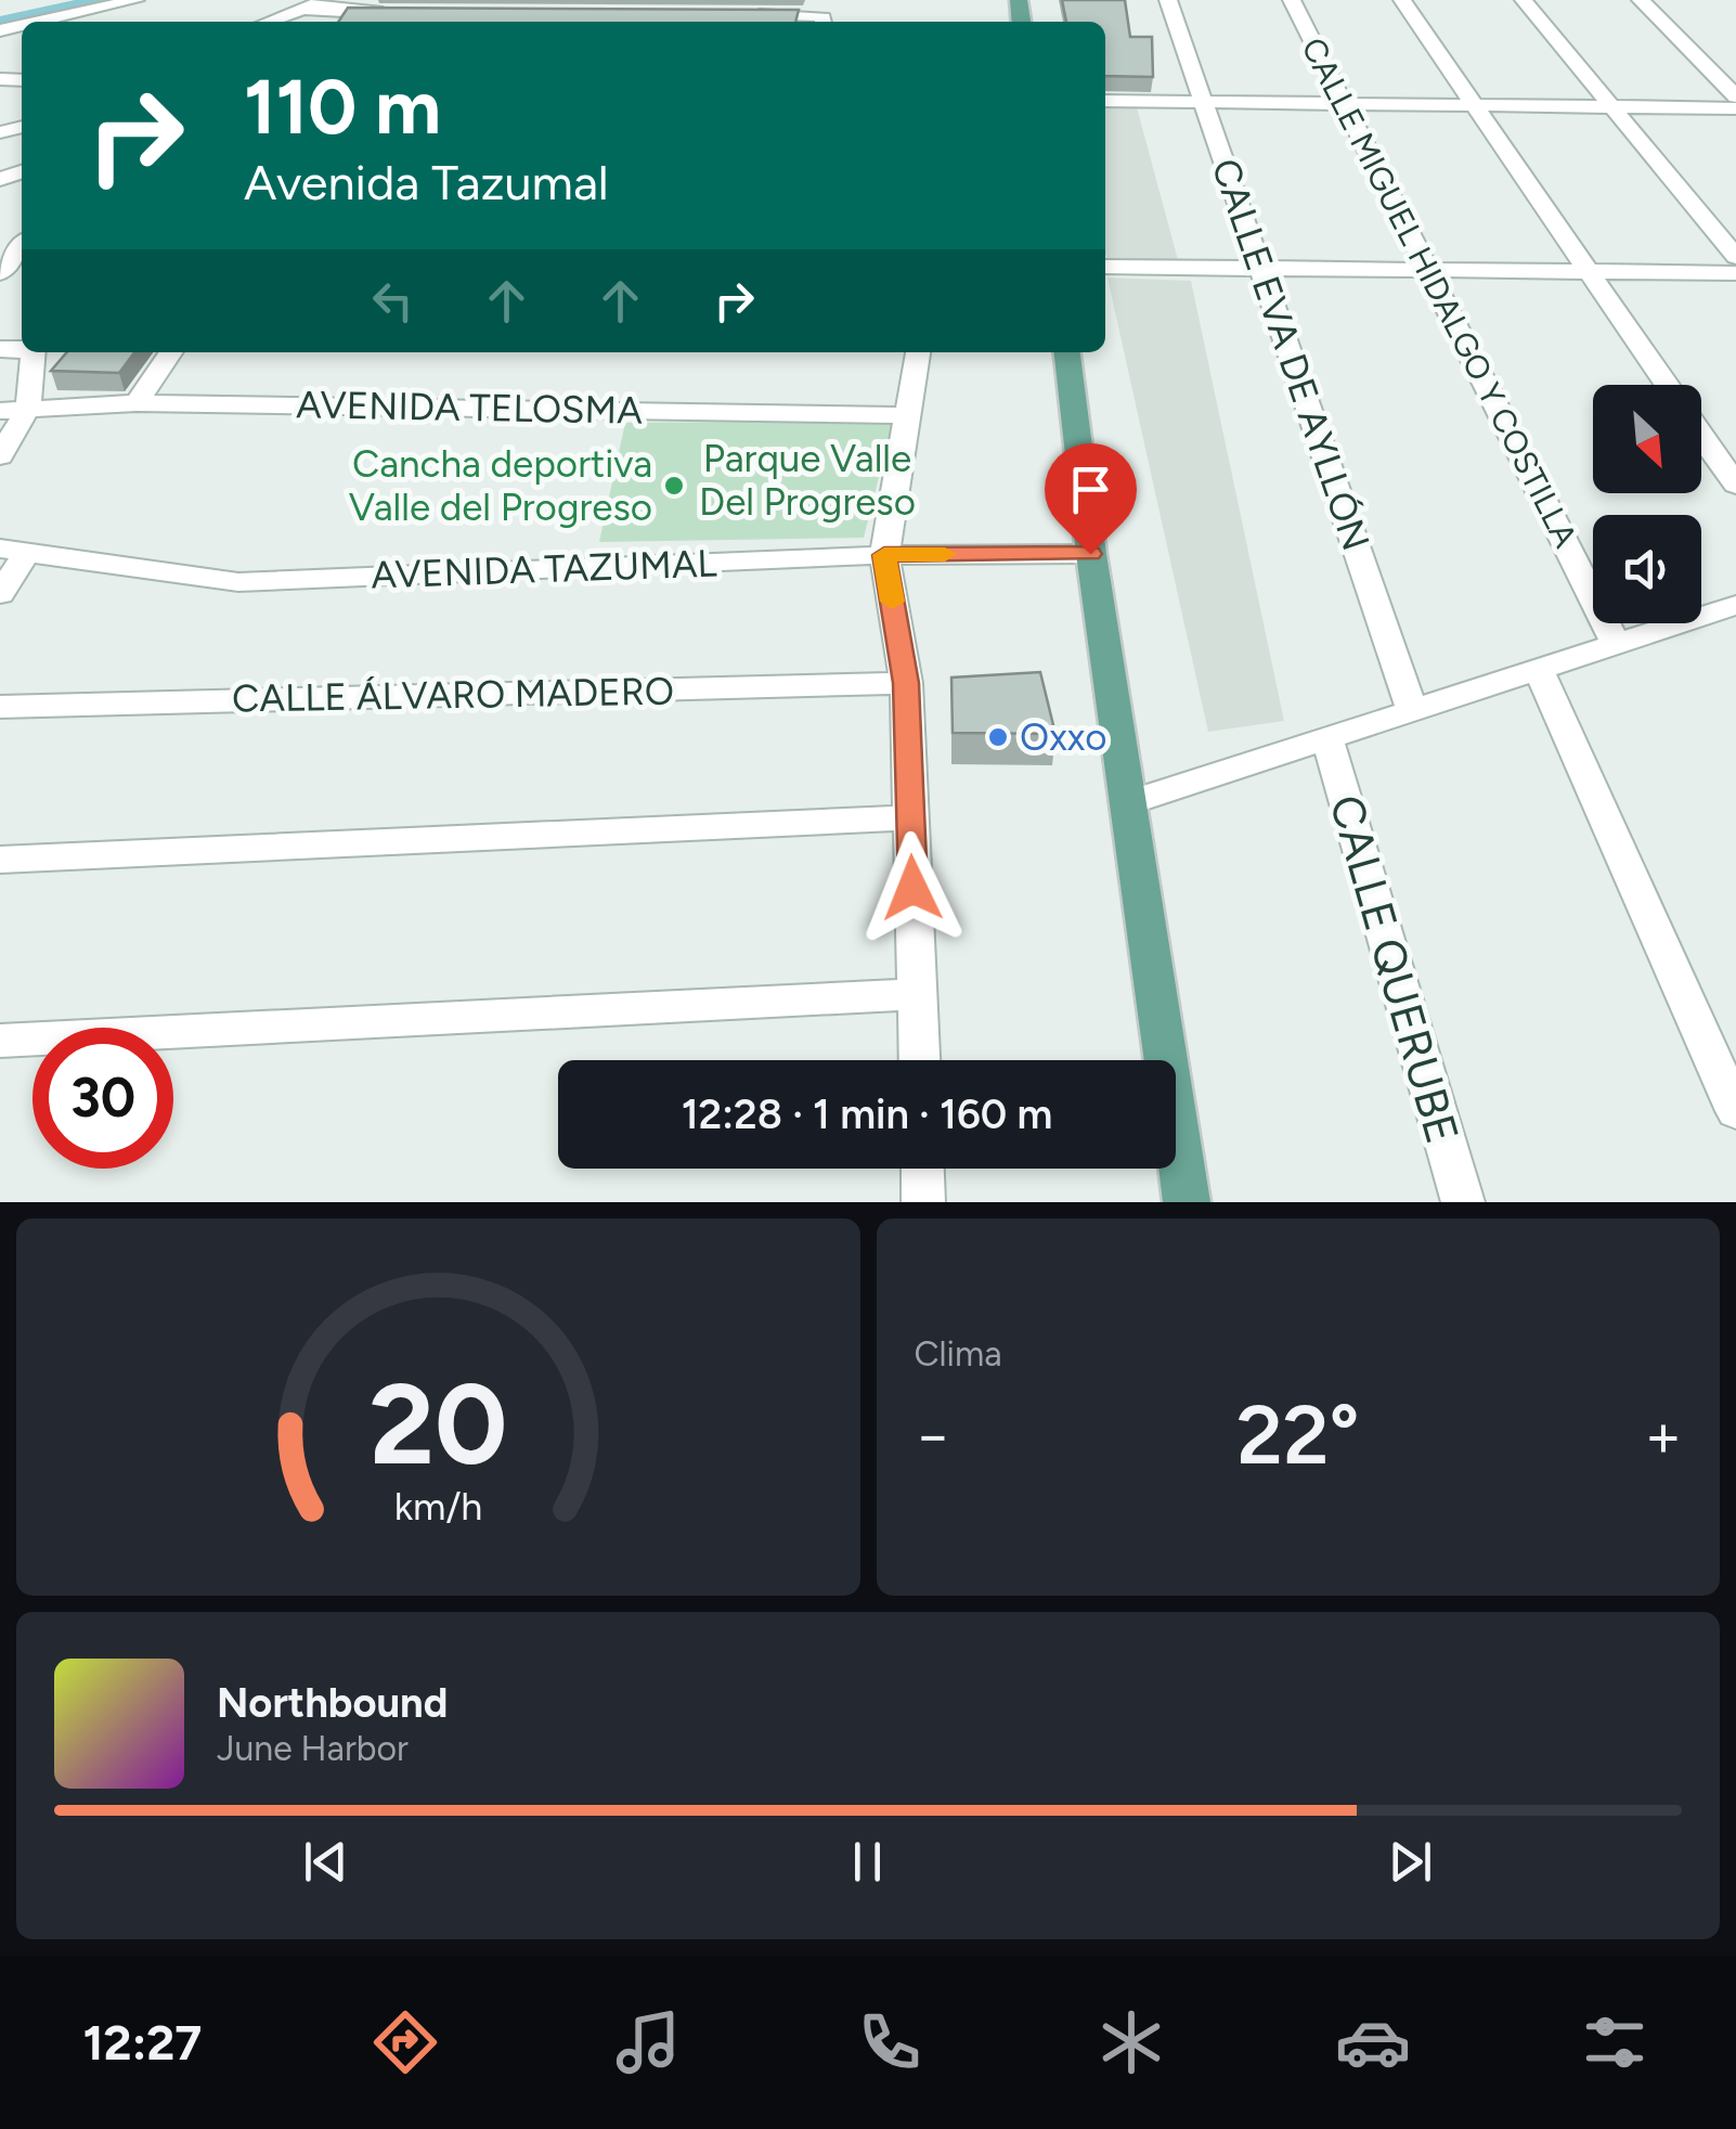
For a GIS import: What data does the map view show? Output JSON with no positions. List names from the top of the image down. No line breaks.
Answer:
{"streets":{"street":["CALLE MIGUEL HIDALGO Y COSTILLA","CALLE EVA DE AYLLÓN","AVENIDA TELOSMA","AVENIDA TAZUMAL","CALLE ÁLVARO MADERO","CALLE QUERUBE"]},"parks":["Parque Valle Del Progreso"],"places":["Cancha deportiva Valle del Progreso","Oxxo"],"north":"bottom right","page":{"turn":["110 m","Avenida Tazumal"],"limit":"30","trip":"12:28 · 1 min · 160 m","tile":"Clima","heat":["−","22°","+"],"song":["Northbound","June Harbor"],"tabs":"12:27","gauge":["20","km/h"]}}
